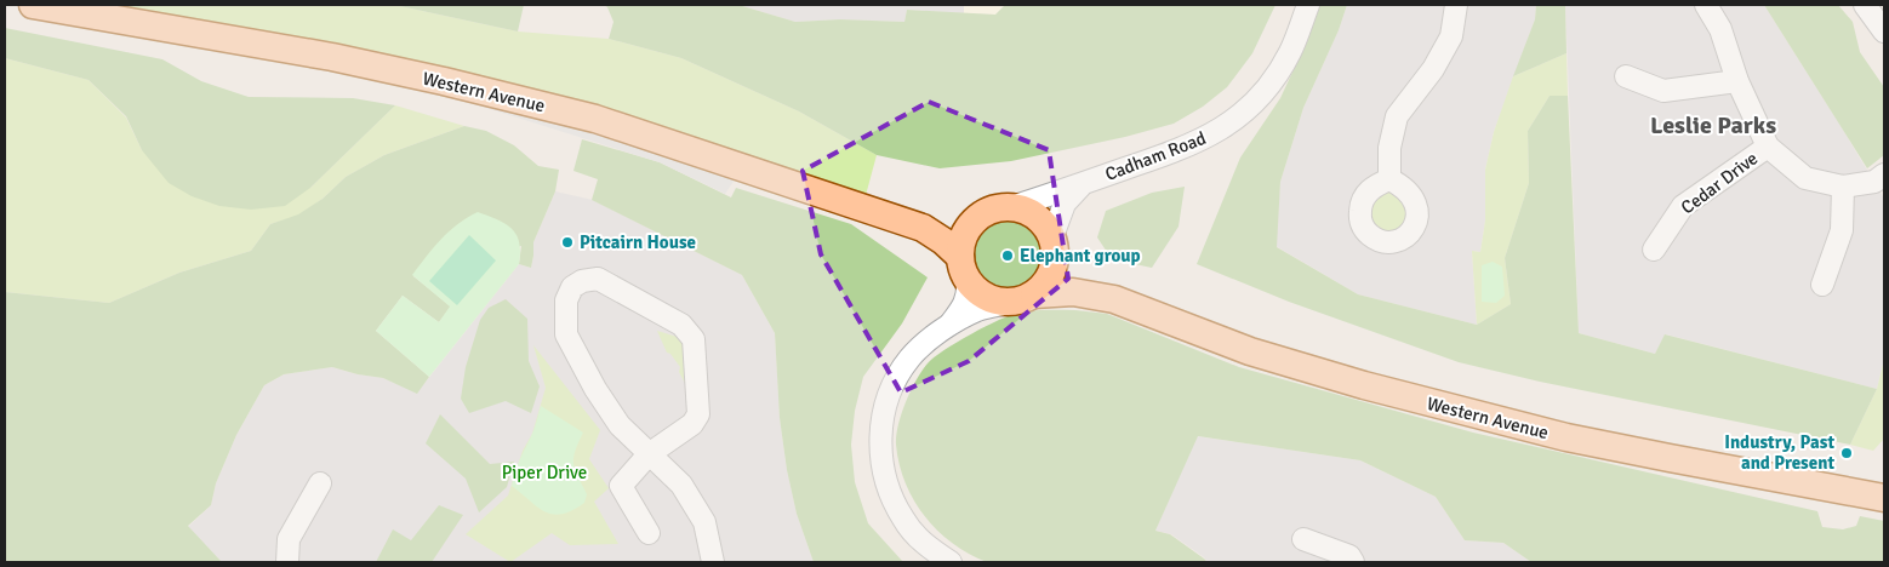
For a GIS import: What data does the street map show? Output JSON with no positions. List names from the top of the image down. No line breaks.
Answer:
{"streets":{"main road":["Western Avenue"],"street":["Cadham Road","Cedar Drive"]},"crossings":[["Western Avenue","Cadham Road"]],"districts":["Leslie Parks"],"parks":["Piper Drive"],"places":["Pitcairn House","Elephant group","Industry, Past and Present"]}
